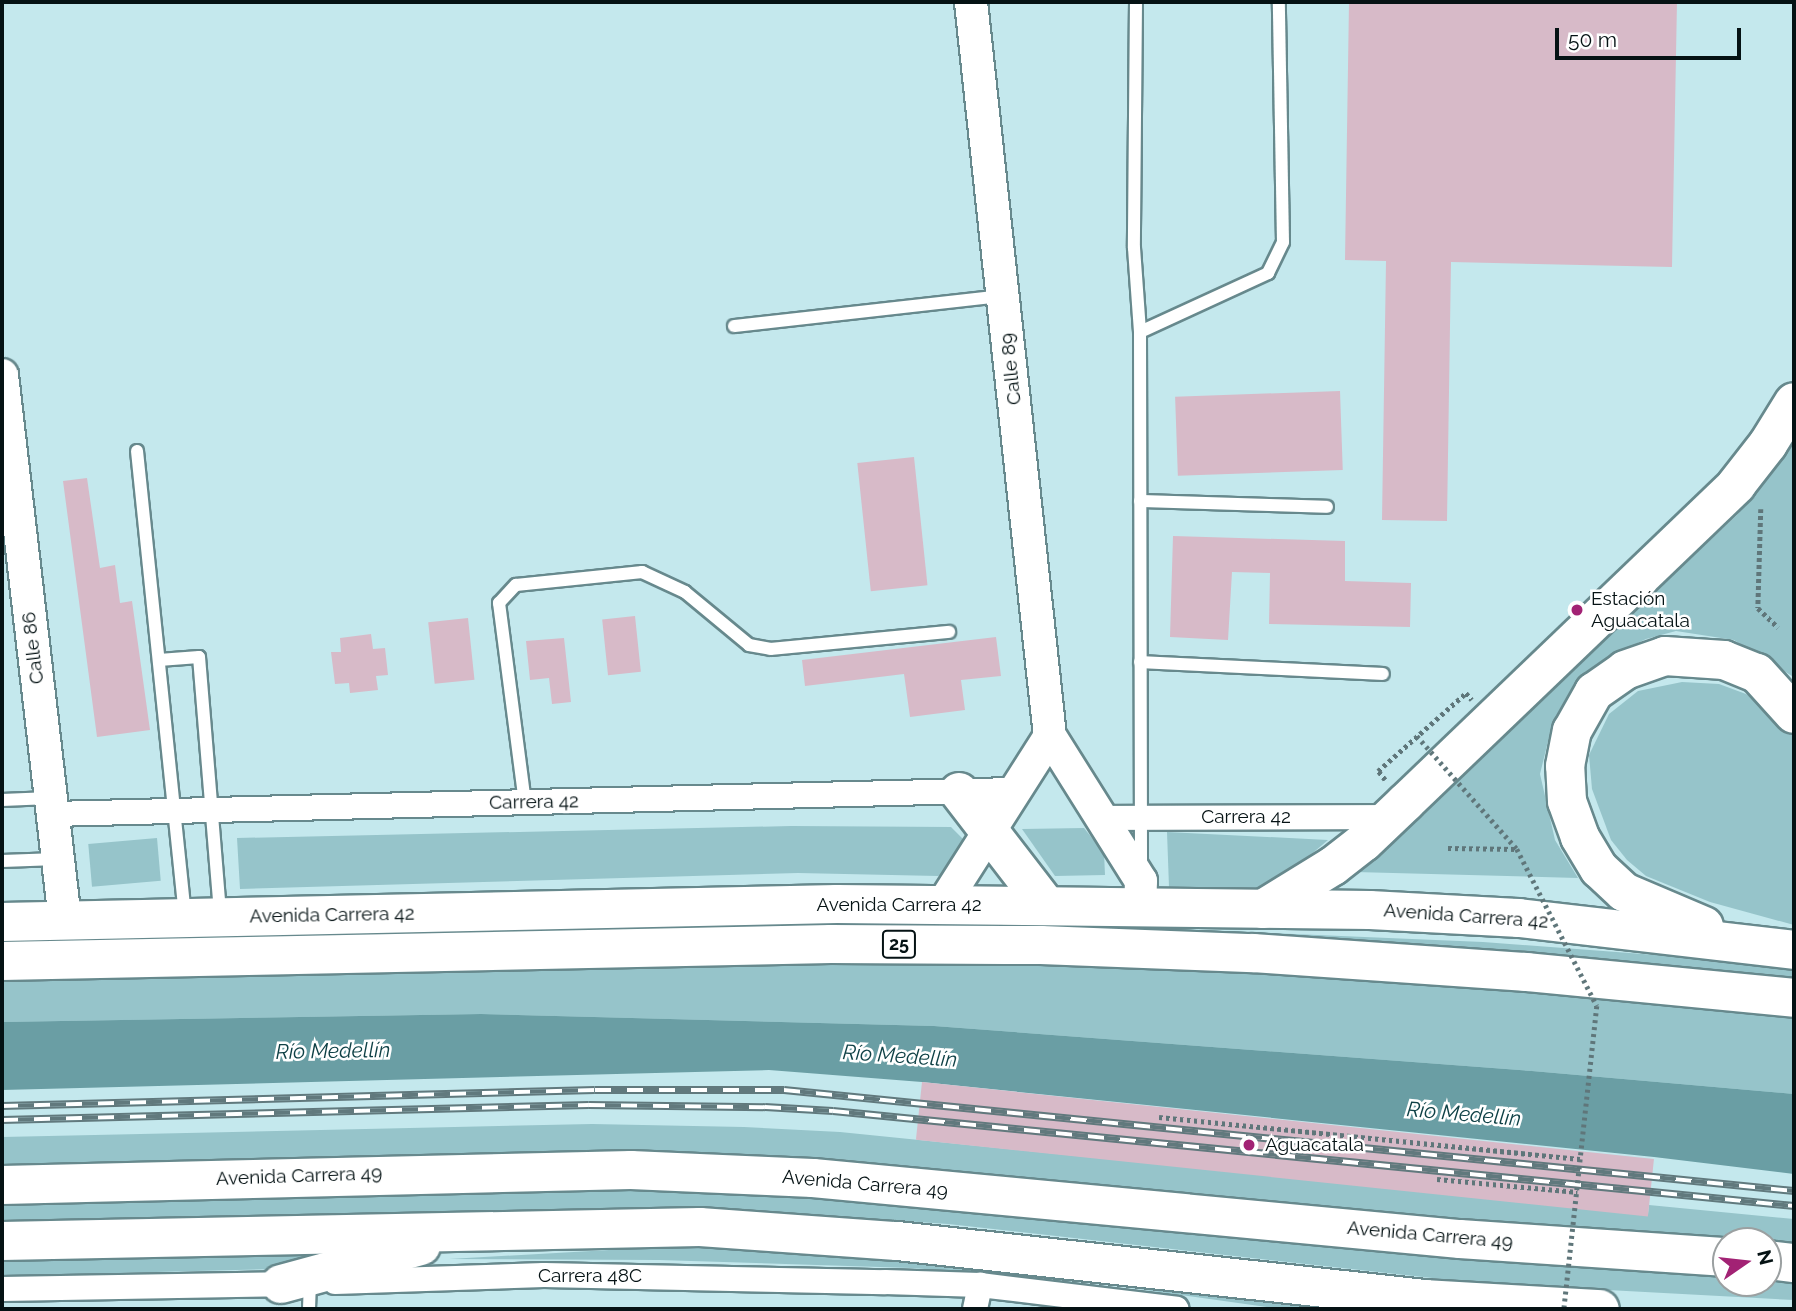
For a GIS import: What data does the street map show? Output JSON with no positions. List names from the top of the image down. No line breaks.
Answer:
{"streets":{"highway":["Avenida Carrera 42","25","Avenida Carrera 49"],"street":["Calle 89","Calle 86","Carrera 42","Carrera 48C"]},"crossings":[["Calle 89","Carrera 42"],["Calle 89","Avenida Carrera 42"],["Calle 86","Carrera 42"],["Calle 86","Avenida Carrera 42"]],"water":["Río Medellín"],"places":["Estación Aguacatala","Aguacatala"],"scale_bar":"50 m","north":"right"}
